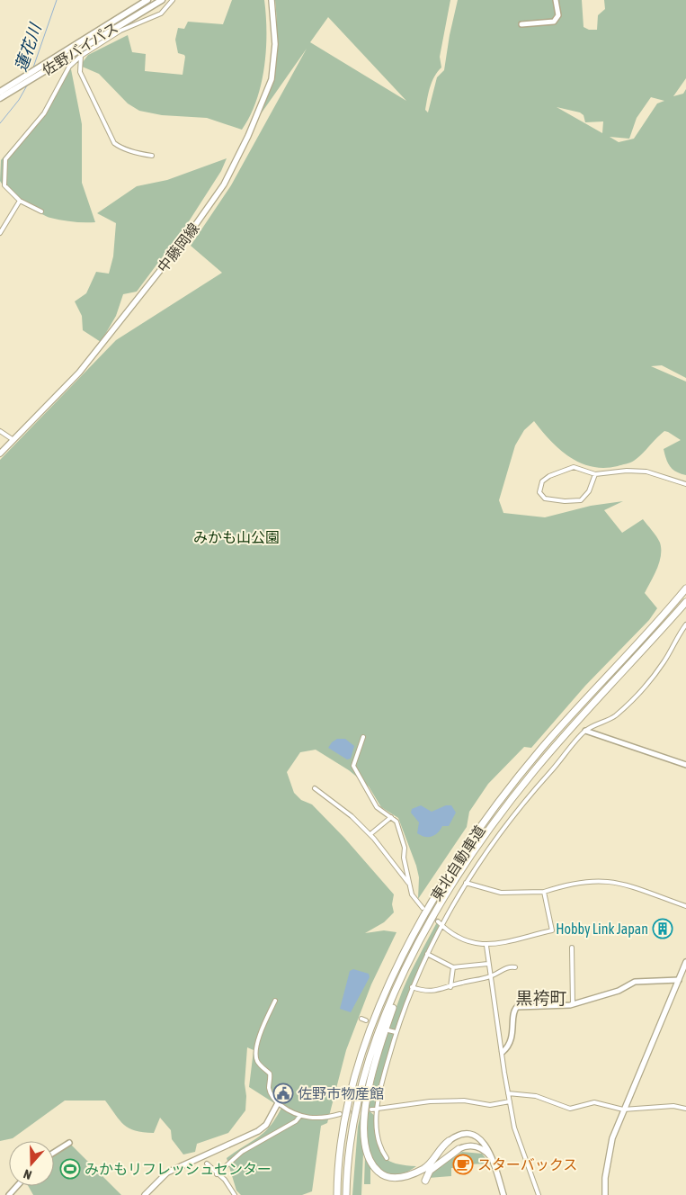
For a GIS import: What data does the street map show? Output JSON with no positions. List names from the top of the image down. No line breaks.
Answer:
{"streets":{"highway":["佐野バイパス","東北自動車道"],"main road":["中藤岡線"]},"districts":["黒袴町"],"water":["蓮花川"],"parks":["みかも山公園"],"places":{"building":["Hobby Link Japan"],"public building":["佐野市物産館"],"cafe":["スターバックス"],"sports":["みかもリフレッシュセンター"]},"north":"bottom"}
